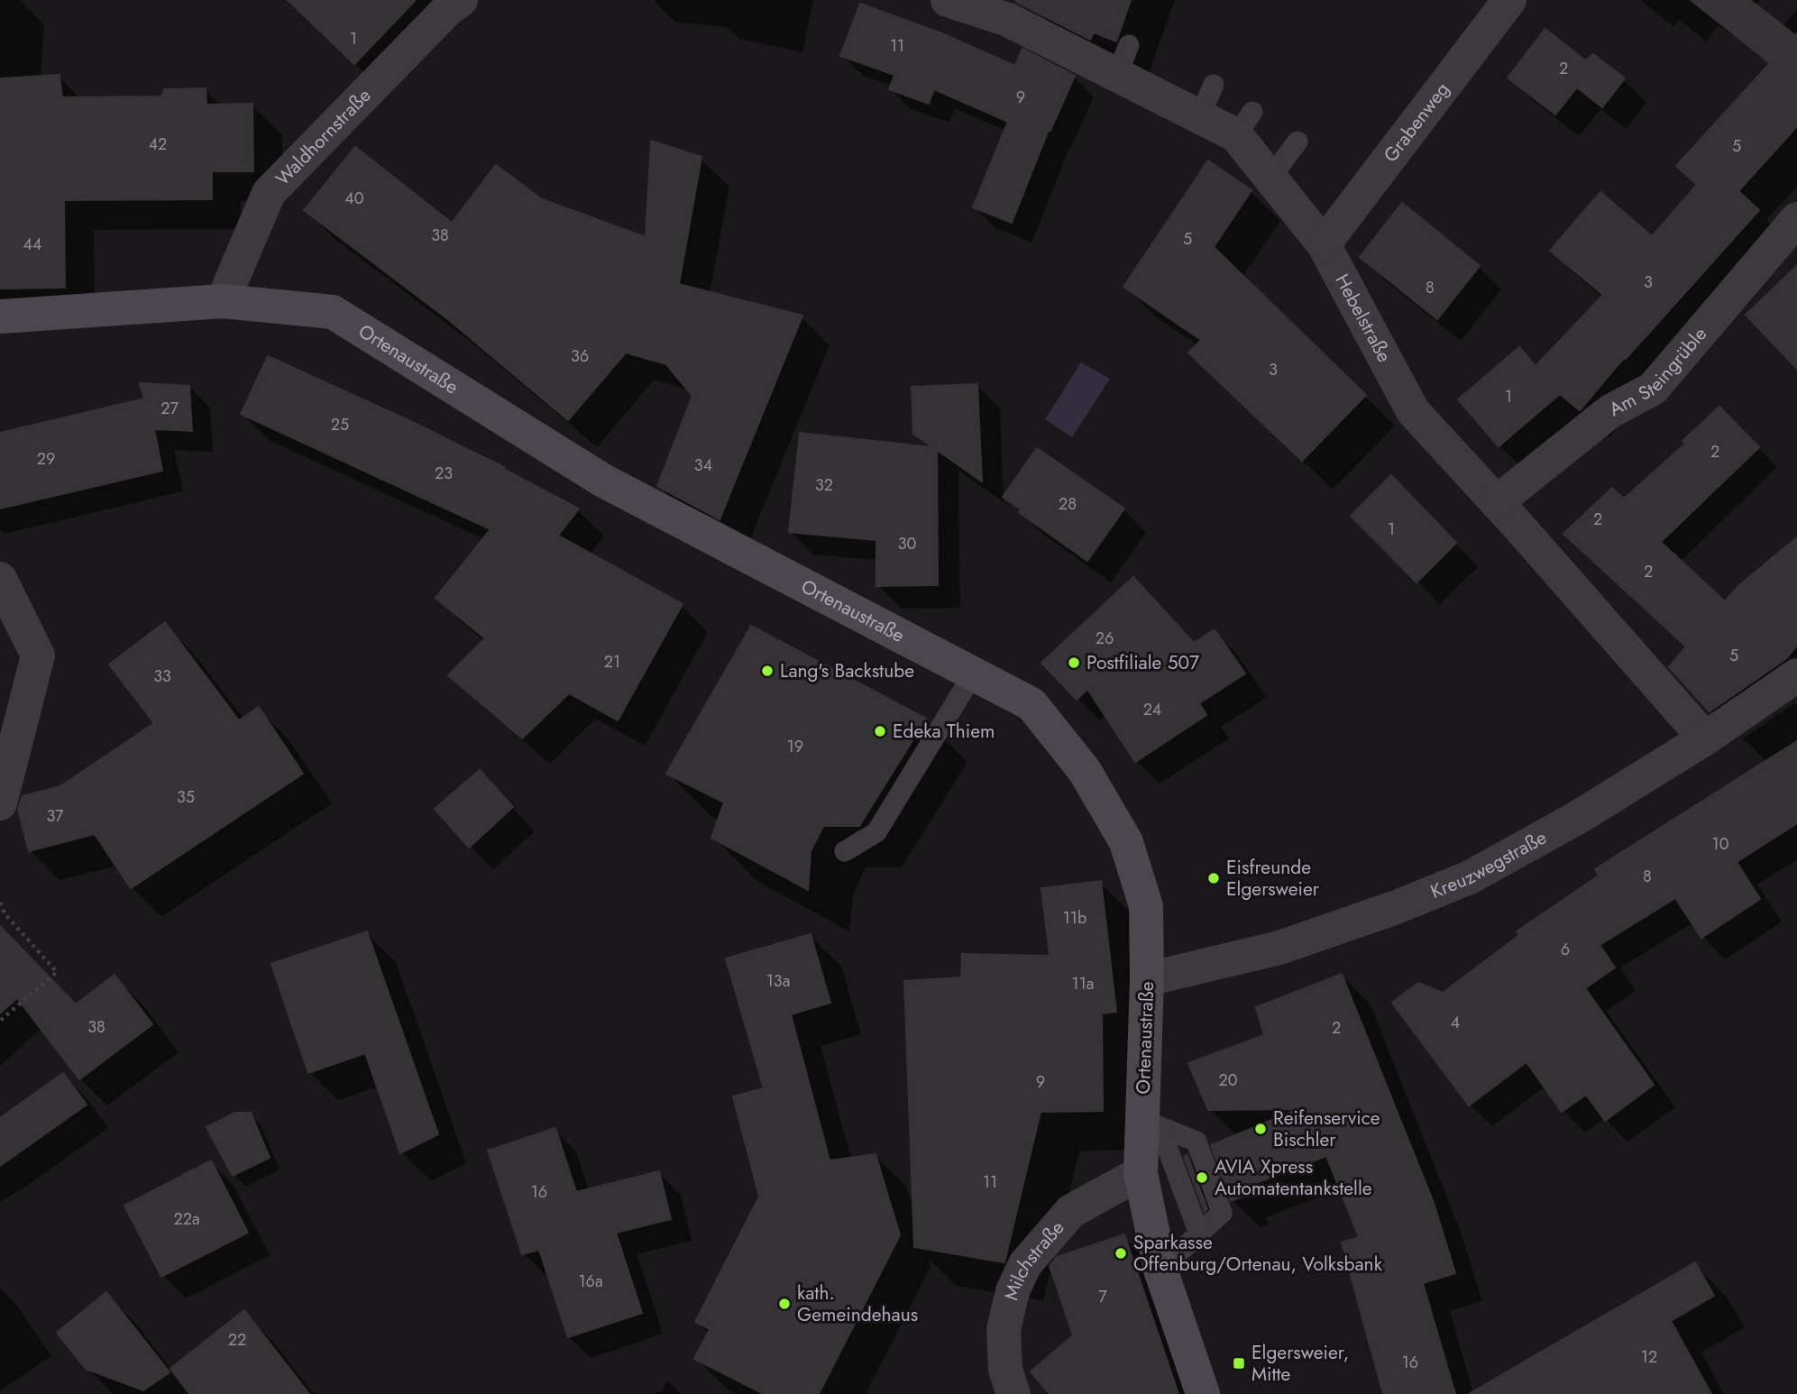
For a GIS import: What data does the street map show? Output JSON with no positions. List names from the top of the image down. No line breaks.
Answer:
{"streets":{"street":["Grabenweg","Waldhornstraße","Hebelstraße","Ortenaustraße","Am Steingrüble","Kreuzwegstraße","Milchstraße"]},"crossings":[["Grabenweg","Hebelstraße"],["Waldhornstraße","Ortenaustraße"],["Hebelstraße","Am Steingrüble"],["Hebelstraße","Kreuzwegstraße"],["Ortenaustraße","Kreuzwegstraße"],["Ortenaustraße","Milchstraße"]],"places":{"other":["Postfiliale 507","Lang's Backstube","Edeka Thiem","Eisfreunde Elgersweier","Reifenservice Bischler","AVIA Xpress Automatentankstelle","Sparkasse Offenburg/Ortenau, Volksbank","kath. Gemeindehaus"],"transit":["Elgersweier, Mitte"]},"house_numbers":["1","11","2","9","42","5","40","38","5","44","3","8","36","3","1","27","25","2","29","34","23","32","28","2","1","30","2","26","5","21","33","24","19","35","37","10","8","11b","6","13a","11a","4","38","2","20","9","11","16","22a","16a","7","22","12","16"]}
